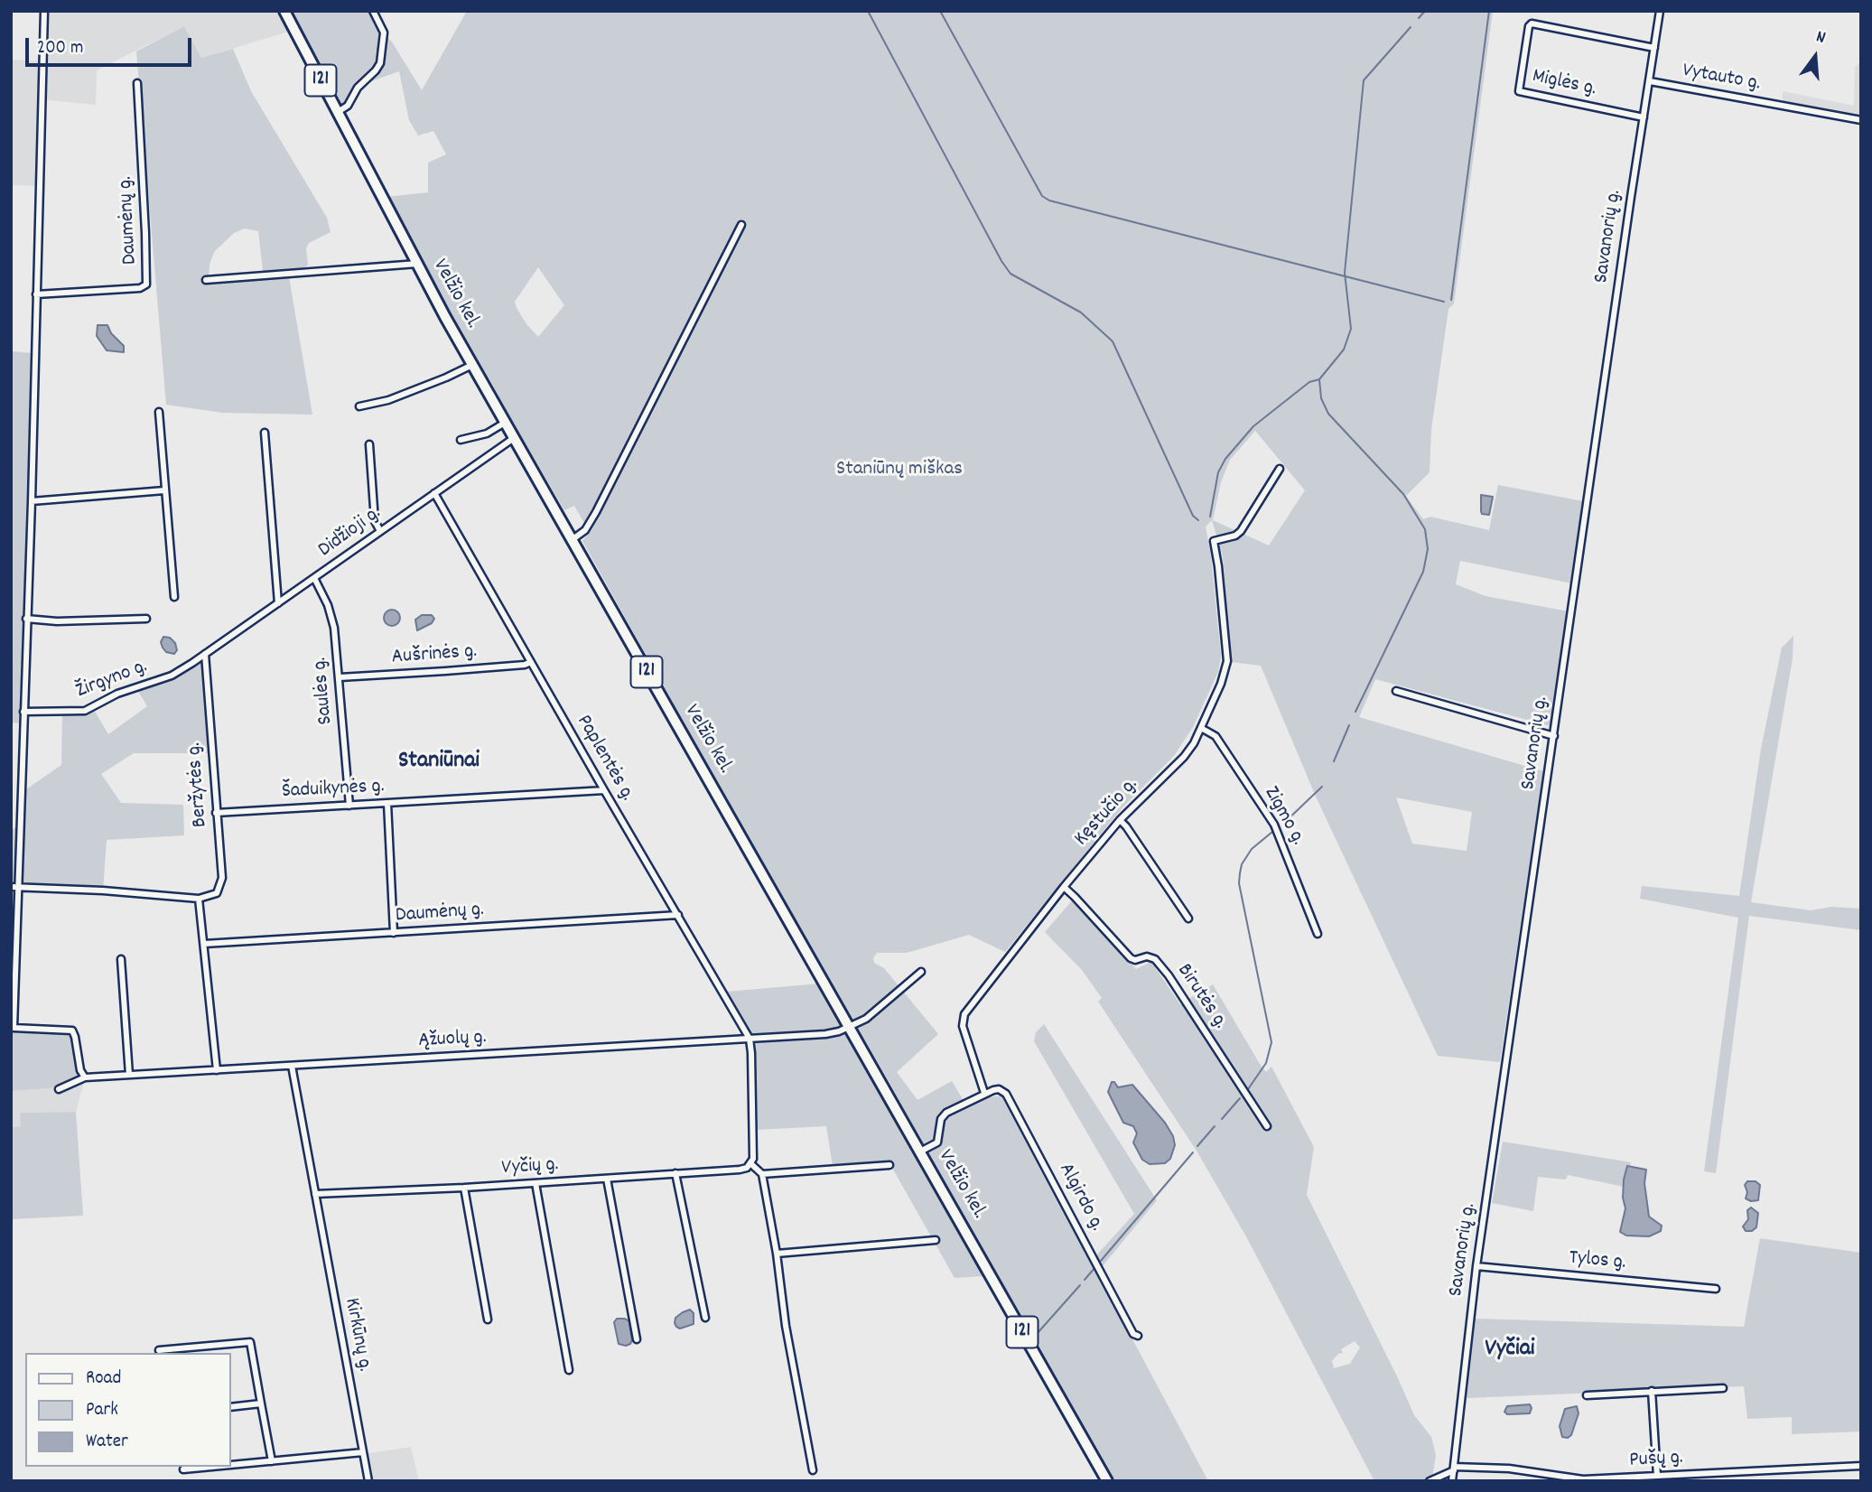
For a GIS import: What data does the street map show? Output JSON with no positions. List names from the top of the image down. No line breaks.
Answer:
{"streets":{"main road":["121","Velžio kel."],"street":["Vytauto g.","Miglės g.","Daumėnų g.","Savanorių g.","Didžioji g.","Aušrinės g.","Žirgyno g.","Saulės g.","Paplentės g.","Beržytės g.","Šaduikynės g.","Kęstučio g.","Zigmo g.","Birutės g.","Ąžuolų g.","Vyčių g.","Algirdo g.","Tylos g.","Kirkūnų g.","Pušų g."]},"crossings":[["Vytauto g.","Savanorių g."],["Miglės g.","Savanorių g."],["Daumėnų g.","Paplentės g."],["Savanorių g.","Tylos g."],["Savanorių g.","Pušų g."],["Velžio kel.","Didžioji g."],["Velžio kel.","Ąžuolų g."],["Didžioji g.","Žirgyno g."],["Didžioji g.","Saulės g."],["Didžioji g.","Paplentės g."],["Didžioji g.","Beržytės g."],["Aušrinės g.","Saulės g."],["Aušrinės g.","Paplentės g."],["Žirgyno g.","Beržytės g."],["Saulės g.","Šaduikynės g."],["Paplentės g.","Šaduikynės g."],["Paplentės g.","Ąžuolų g."],["Beržytės g.","Šaduikynės g."],["Kęstučio g.","Zigmo g."],["Kęstučio g.","Birutės g."],["Kęstučio g.","Algirdo g."],["Vyčių g.","Kirkūnų g."]],"districts":["Staniūnai","Vyčiai"],"parks":["Staniūnų miškas"],"legend":["Road","Park","Water"],"scale_bar":"200 m","north":"top"}
